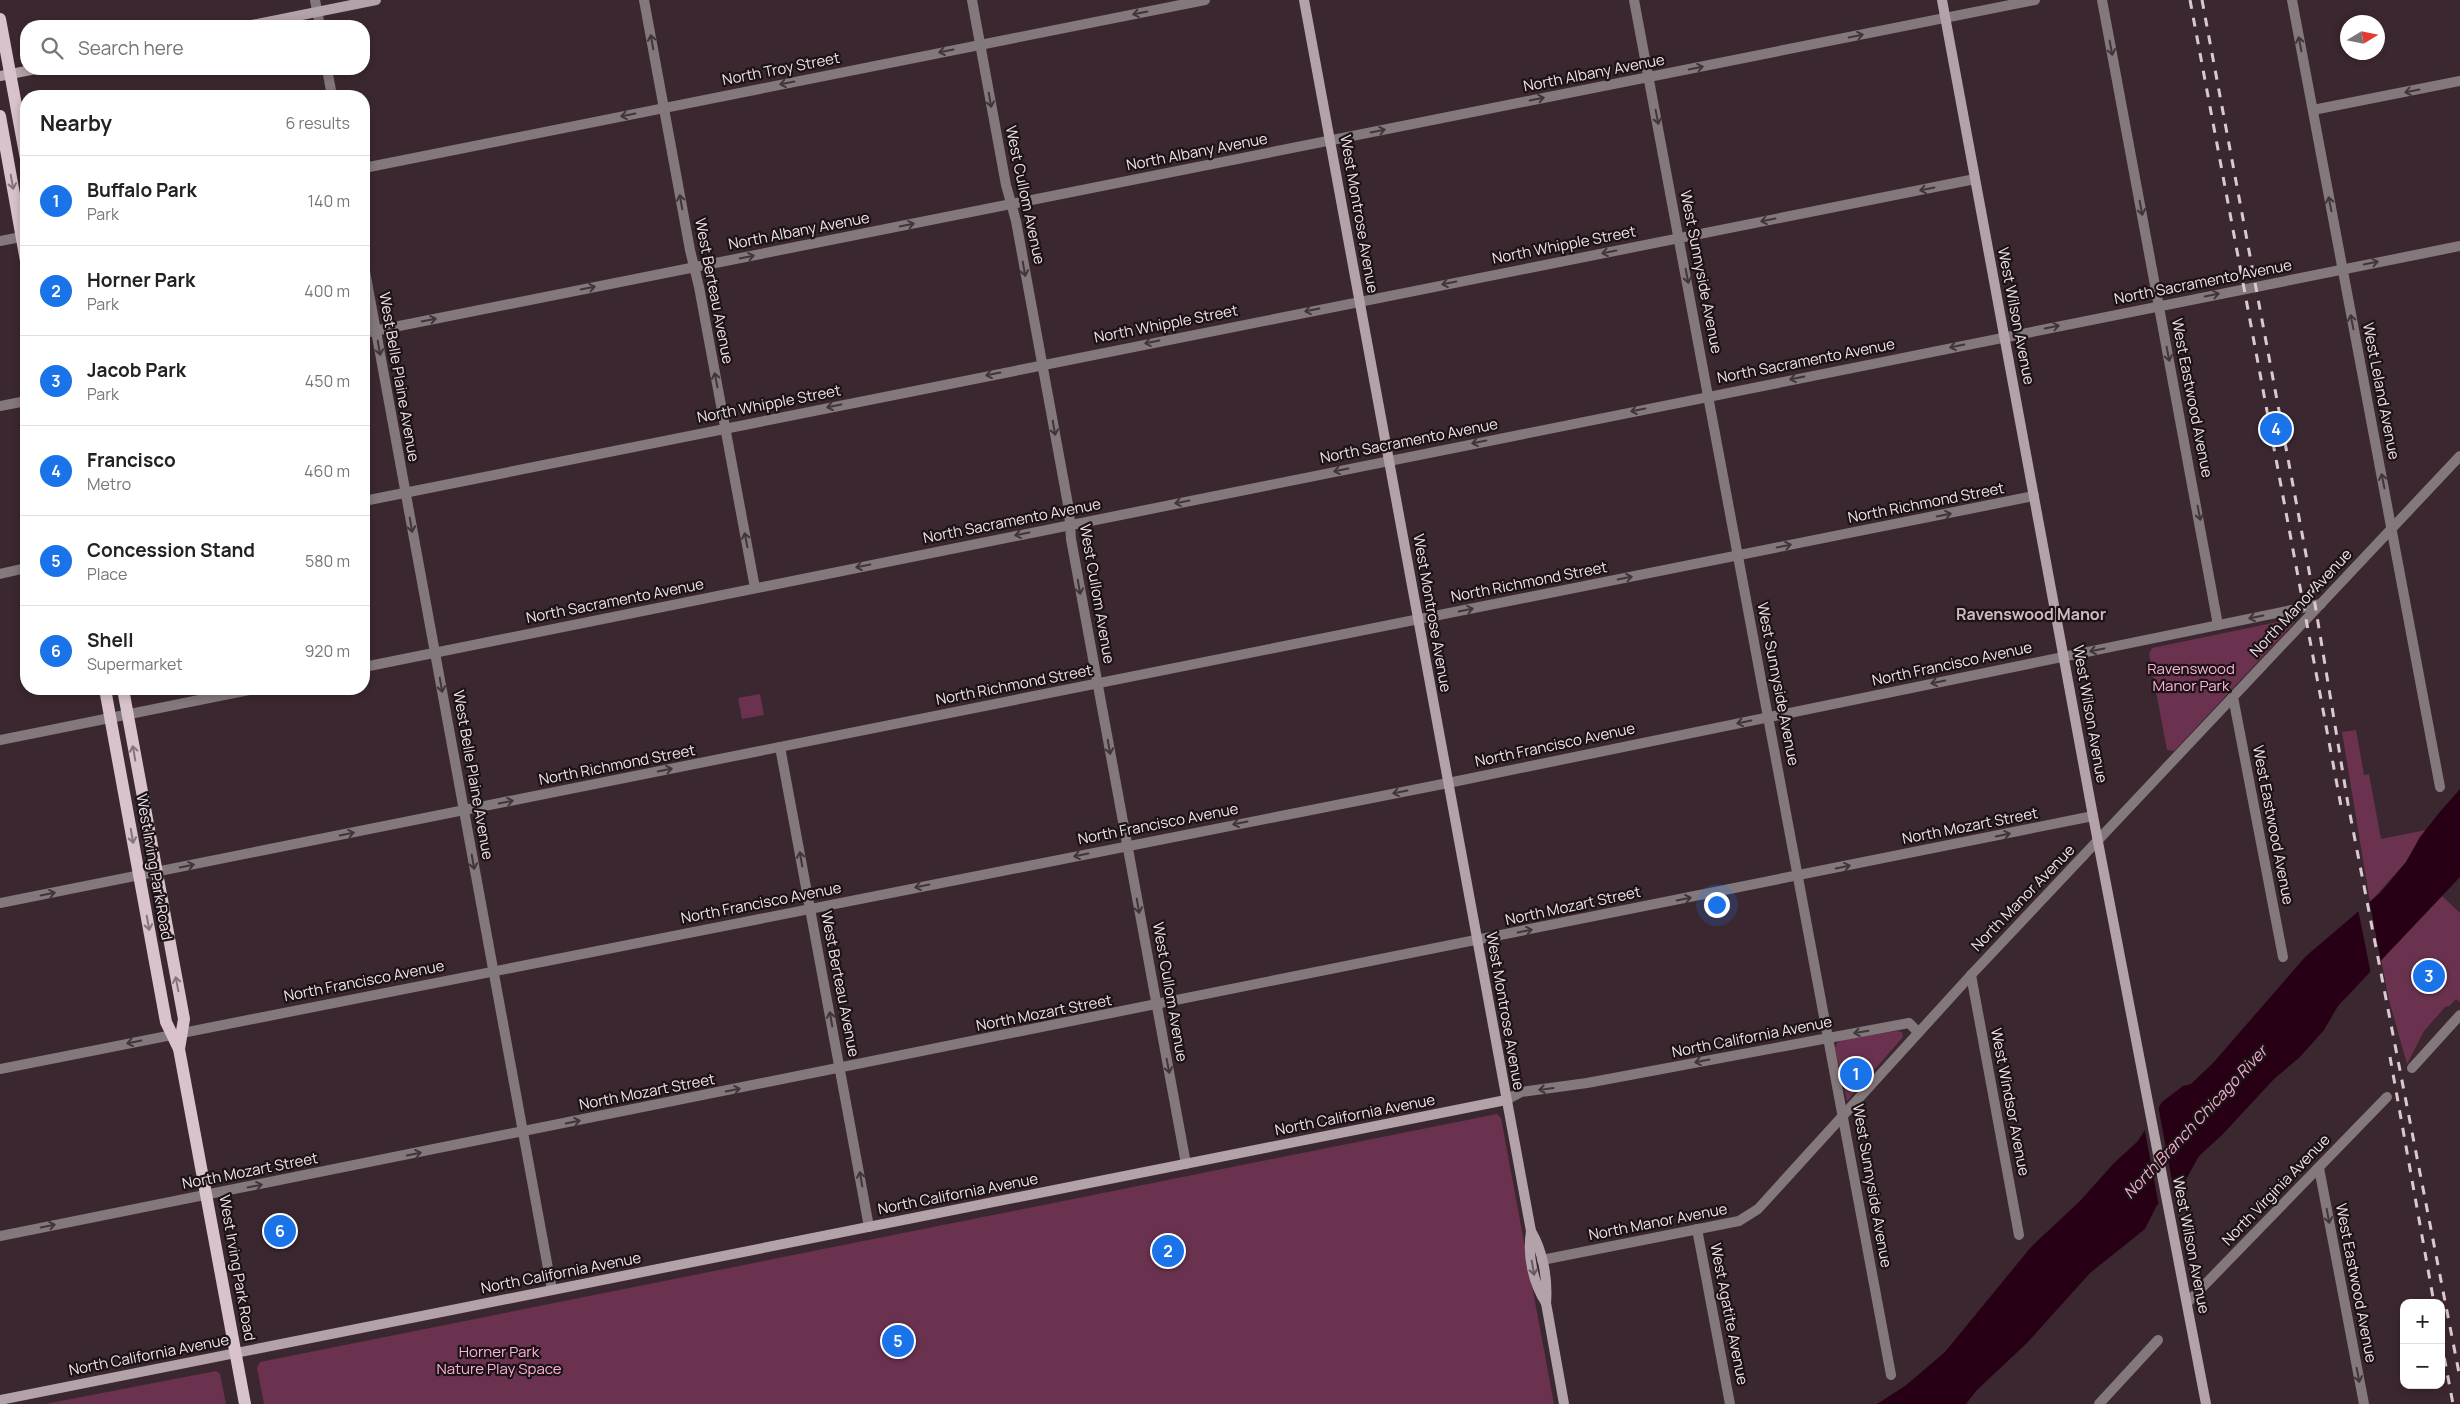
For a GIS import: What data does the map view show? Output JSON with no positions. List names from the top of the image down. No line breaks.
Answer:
{"streets":{"main road":["West Irving Park Road"],"street":["North Troy Street","North Albany Avenue","West Cullom Avenue","West Montrose Avenue","North Whipple Street","West Sunnyside Avenue","North Sacramento Avenue","West Berteau Avenue","West Wilson Avenue","West Belle Plaine Avenue","West Leland Avenue","West Eastwood Avenue","North Richmond Street","North Manor Avenue","North Francisco Avenue","North Mozart Street","North California Avenue","West Windsor Avenue","North Virginia Avenue","West Agatite Avenue"]},"crossings":[["North Troy Street","West Cullom Avenue"],["North Troy Street","West Berteau Avenue"],["North Albany Avenue","West Cullom Avenue"],["North Albany Avenue","West Montrose Avenue"],["North Albany Avenue","West Sunnyside Avenue"],["North Albany Avenue","West Berteau Avenue"],["North Albany Avenue","West Wilson Avenue"],["North Albany Avenue","West Belle Plaine Avenue"],["West Cullom Avenue","North Whipple Street"],["West Cullom Avenue","North Sacramento Avenue"],["West Cullom Avenue","North Richmond Street"],["West Cullom Avenue","North Francisco Avenue"],["West Cullom Avenue","North Mozart Street"],["West Cullom Avenue","North California Avenue"],["West Montrose Avenue","North Whipple Street"],["West Montrose Avenue","North Sacramento Avenue"],["West Montrose Avenue","North Richmond Street"],["West Montrose Avenue","North Manor Avenue"],["West Montrose Avenue","North Francisco Avenue"],["West Montrose Avenue","North Mozart Street"],["West Montrose Avenue","North California Avenue"],["North Whipple Street","West Sunnyside Avenue"],["North Whipple Street","West Berteau Avenue"],["North Whipple Street","West Wilson Avenue"],["North Whipple Street","West Belle Plaine Avenue"],["West Sunnyside Avenue","North Sacramento Avenue"],["West Sunnyside Avenue","North Richmond Street"],["West Sunnyside Avenue","North Manor Avenue"],["West Sunnyside Avenue","North Francisco Avenue"],["West Sunnyside Avenue","North Mozart Street"],["West Sunnyside Avenue","North California Avenue"],["North Sacramento Avenue","West Berteau Avenue"],["North Sacramento Avenue","West Wilson Avenue"],["North Sacramento Avenue","West Belle Plaine Avenue"],["North Sacramento Avenue","West Leland Avenue"],["North Sacramento Avenue","West Eastwood Avenue"],["West Berteau Avenue","North Richmond Street"],["West Berteau Avenue","North Francisco Avenue"],["West Berteau Avenue","North Mozart Street"],["West Berteau Avenue","North California Avenue"],["West Wilson Avenue","North Richmond Street"],["West Wilson Avenue","North Manor Avenue"],["West Wilson Avenue","North Francisco Avenue"],["West Wilson Avenue","North Mozart Street"],["West Wilson Avenue","North Virginia Avenue"],["West Belle Plaine Avenue","North Richmond Street"],["West Belle Plaine Avenue","North Francisco Avenue"],["West Belle Plaine Avenue","North Mozart Street"],["West Belle Plaine Avenue","North California Avenue"],["West Leland Avenue","North Manor Avenue"],["West Eastwood Avenue","North Manor Avenue"],["West Eastwood Avenue","North Francisco Avenue"],["West Eastwood Avenue","North Virginia Avenue"],["North Richmond Street","West Irving Park Road"],["North Manor Avenue","North Francisco Avenue"],["North Manor Avenue","North California Avenue"],["North Manor Avenue","West Windsor Avenue"],["North Manor Avenue","West Agatite Avenue"],["North Francisco Avenue","West Irving Park Road"],["North Mozart Street","West Irving Park Road"],["West Irving Park Road","North California Avenue"]],"one_way":["North Troy Street","North Albany Avenue","West Cullom Avenue","North Whipple Street","West Berteau Avenue","West Belle Plaine Avenue","West Leland Avenue","West Eastwood Avenue","North Richmond Street","North Francisco Avenue","North Mozart Street"],"districts":["Ravenswood Manor"],"water":["North Branch Chicago River"],"parks":["Ravenswood Manor Park","Horner Park Nature Play Space"],"north":"right","page":{"search":"Search here","heading":["Nearby","6 results"],"list":[{"mark":"1","name":"Buffalo Park","note":"Park","value":"140 m"},{"mark":"2","name":"Horner Park","note":"Park","value":"400 m"},{"mark":"3","name":"Jacob Park","note":"Park","value":"450 m"},{"mark":"4","name":"Francisco","note":"Metro","value":"460 m"},{"mark":"5","name":"Concession Stand","note":"Place","value":"580 m"},{"mark":"6","name":"Shell","note":"Supermarket","value":"920 m"}],"pins":["4","3","1","6","2","5"],"map_buttons":["+","−"]}}
